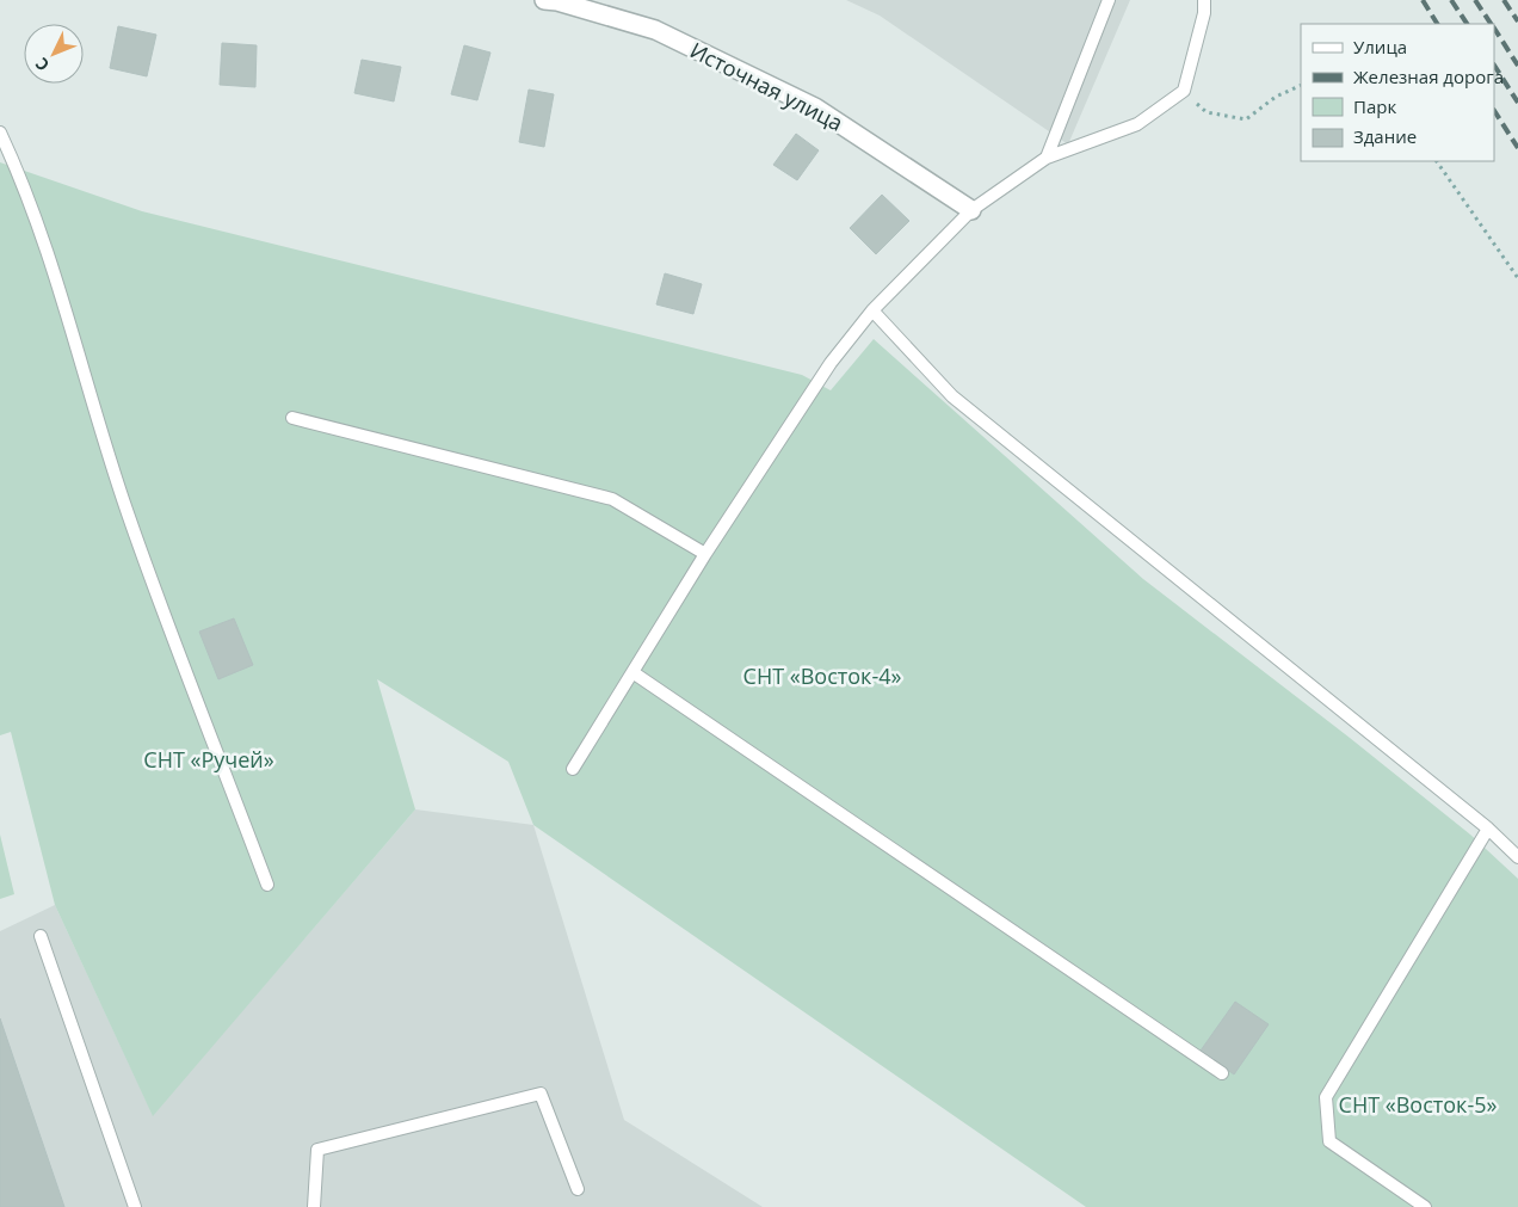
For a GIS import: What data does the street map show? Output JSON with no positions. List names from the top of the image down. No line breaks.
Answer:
{"streets":{"street":["Источная улица"]},"parks":["СНТ «Восток-4»","СНТ «Ручей»","СНТ «Восток-5»"],"legend":["Улица","Железная дорога","Парк","Здание"],"north":"bottom left"}
